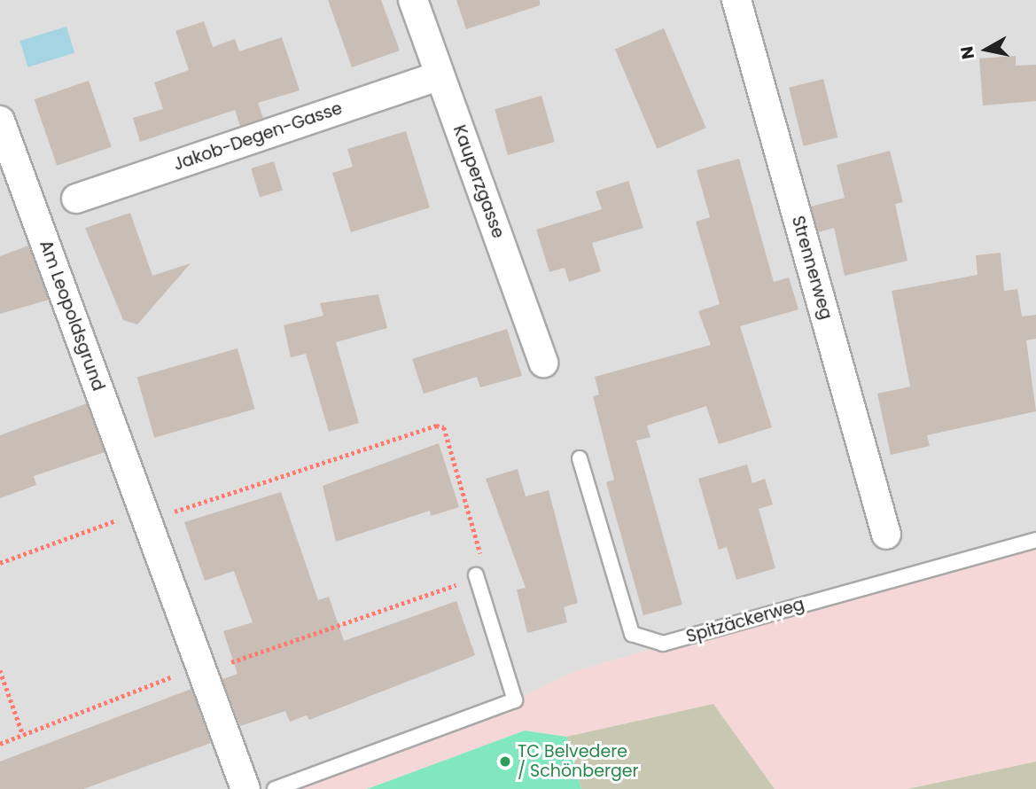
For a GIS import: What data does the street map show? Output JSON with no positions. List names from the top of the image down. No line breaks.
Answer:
{"streets":{"street":["Jakob-Degen-Gasse","Kauperzgasse","Strennerweg","Am Leopoldsgrund"],"lane":["Spitzäckerweg"]},"crossings":[["Jakob-Degen-Gasse","Kauperzgasse"]],"places":["TC Belvedere / Schönberger"],"north":"left"}
